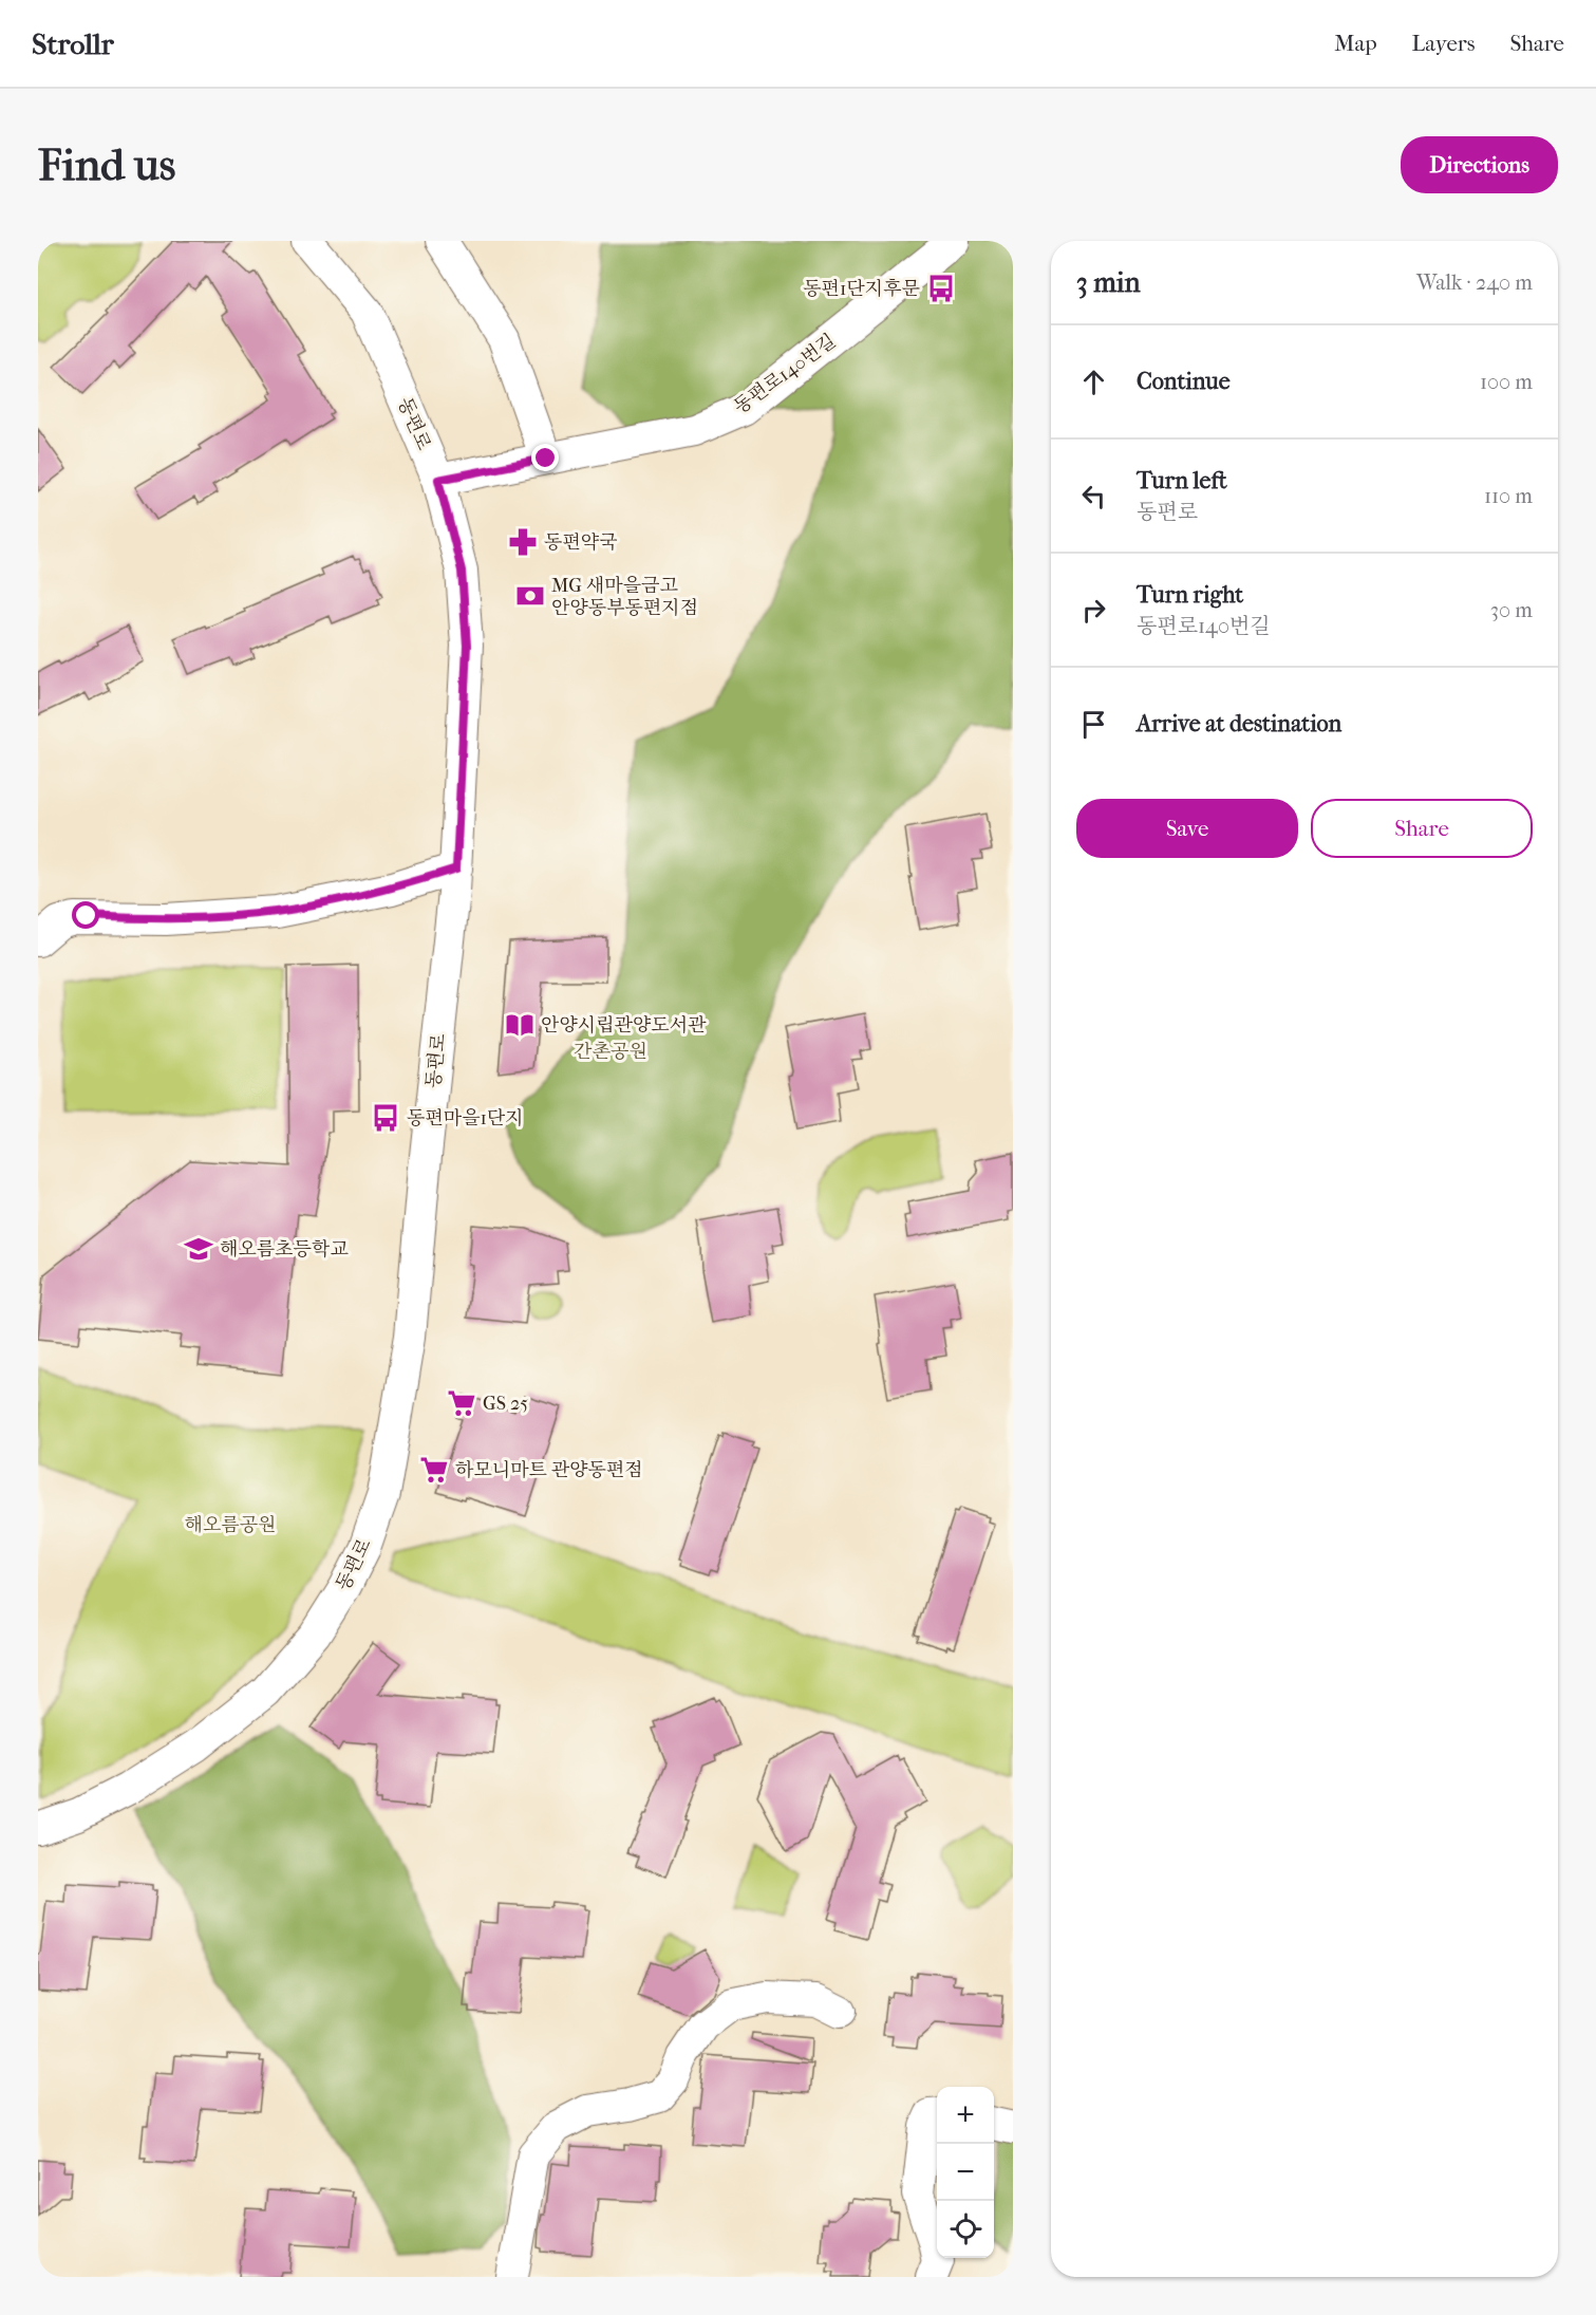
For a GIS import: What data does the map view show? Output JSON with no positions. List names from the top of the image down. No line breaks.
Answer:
{"streets":{"street":["동편로140번길","동편로"]},"crossings":[["동편로140번길","동편로"]],"parks":["간촌공원","해오름공원"],"places":{"bus stop":["동편1단지후문","동편마을1단지"],"pharmacy":["동편약국"],"bank":["MG 새마을금고 안양동부동편지점"],"library":["안양시립관양도서관"],"school or university":["해오름초등학교"],"supermarket":["GS 25","하모니마트 관양동편점"]},"page":{"header":"Strollr","nav":["Map","Layers","Share"],"buttons":["Directions",["Save","Share"]],"title":"Find us","heading":["3 min","Walk · 240 m"],"list":[["Continue","100 m"],["Turn left","동편로","110 m"],["Turn right","동편로140번길","30 m"],"Arrive at destination"],"map_buttons":["+","−"]}}
